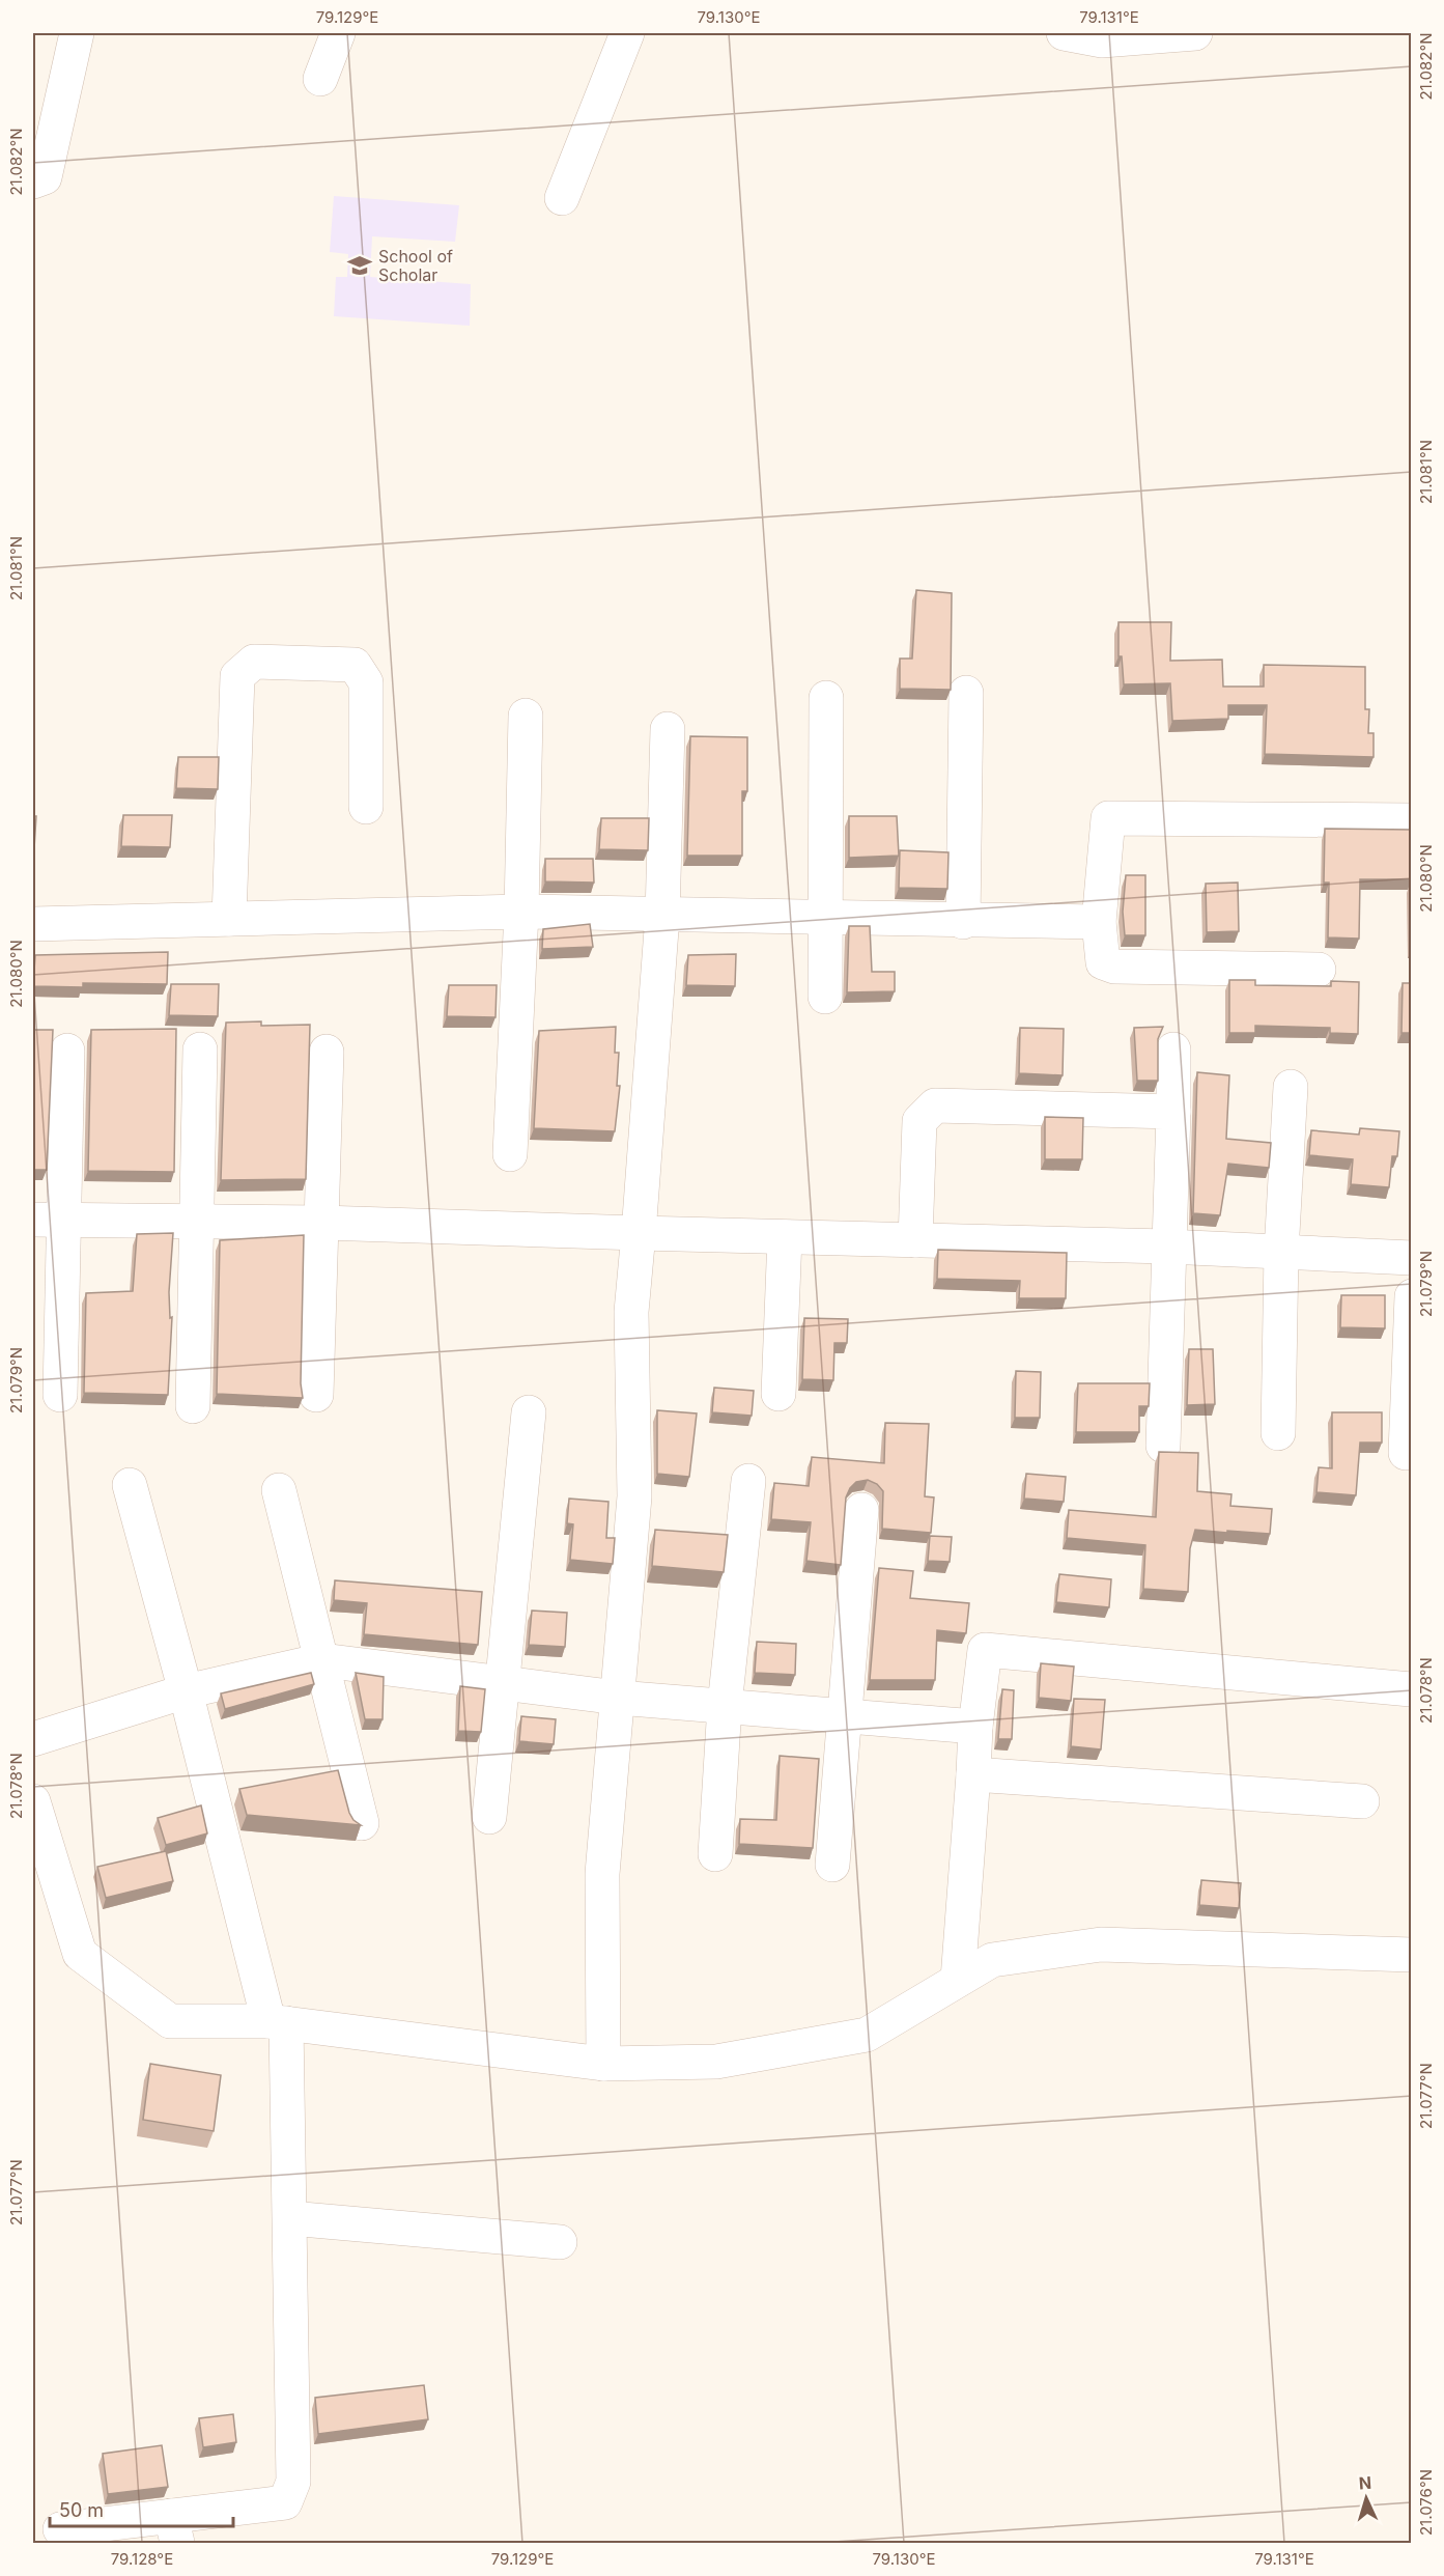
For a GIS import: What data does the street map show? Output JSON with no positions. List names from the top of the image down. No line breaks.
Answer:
{"places":{"school or university":["School of Scholar"]},"scale_bar":"50 m","north":"top","coordinates":["79.129°E","79.130°E","79.131°E","21.082°N","21.081°N","21.080°N","21.079°N","21.078°N","21.077°N","21.076°N","79.128°E"]}
